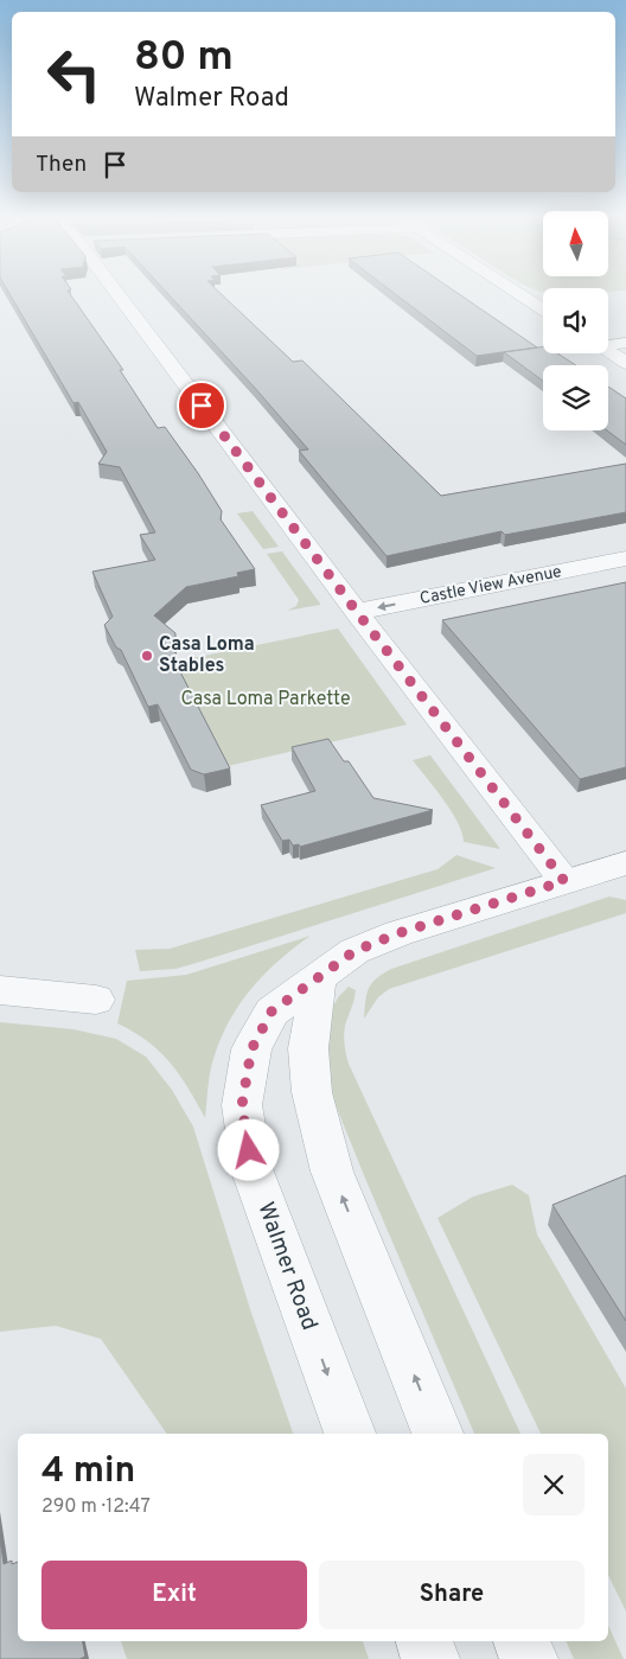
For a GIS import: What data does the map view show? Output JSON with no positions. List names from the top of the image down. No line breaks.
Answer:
{"streets":{"street":["Castle View Avenue","Walmer Road"]},"one_way":["Castle View Avenue"],"parks":["Casa Loma Parkette"],"places":["Casa Loma Stables"],"north":"top","page":{"turn":["80 m","Walmer Road"],"then":"Then","heading":["4 min","290 m · 12:47"],"buttons":["Exit","Share"]}}
